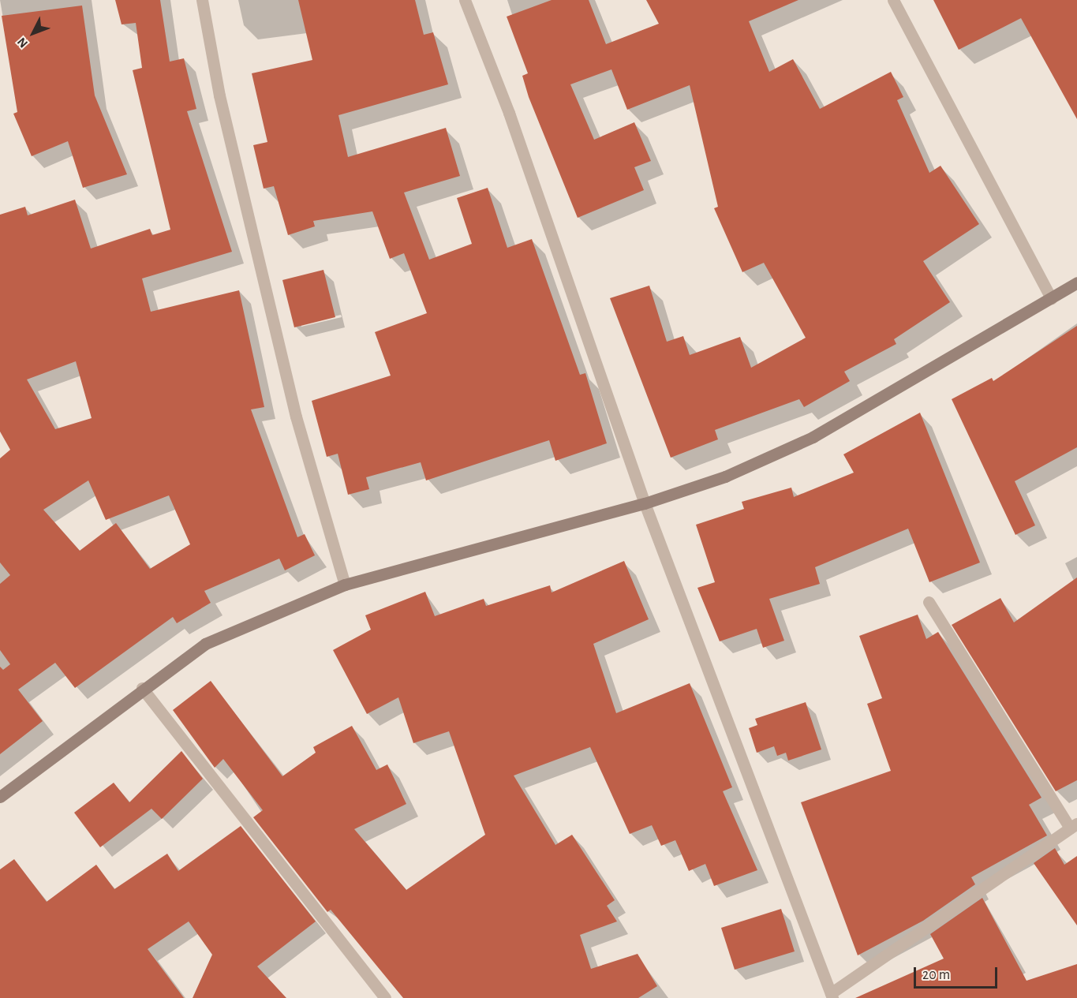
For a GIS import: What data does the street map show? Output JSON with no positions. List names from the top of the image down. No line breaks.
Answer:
{"scale_bar":"20 m","north":"bottom left"}
